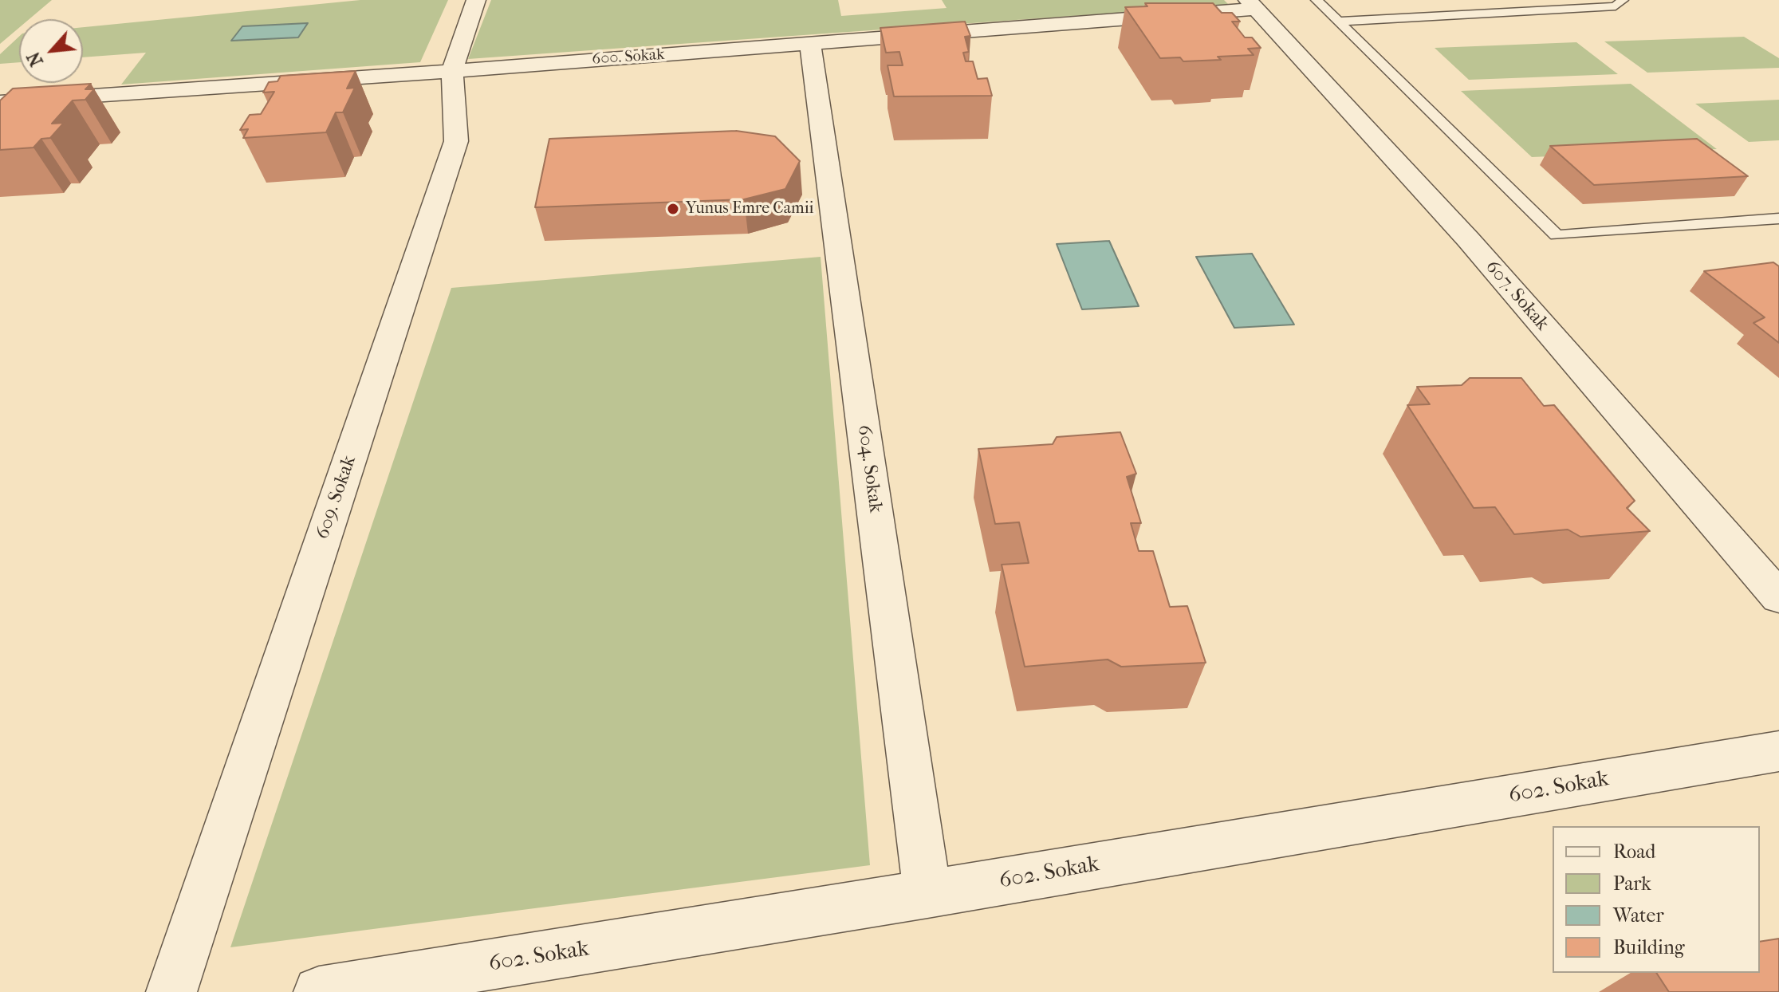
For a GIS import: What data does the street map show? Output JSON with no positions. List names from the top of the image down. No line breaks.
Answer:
{"streets":{"street":["600. Sokak","607. Sokak","604. Sokak","609. Sokak","602. Sokak"]},"crossings":[["600. Sokak","607. Sokak"],["600. Sokak","604. Sokak"],["600. Sokak","609. Sokak"],["604. Sokak","602. Sokak"]],"places":["Yunus Emre Camii"],"legend":["Road","Park","Water","Building"],"north":"bottom left"}
